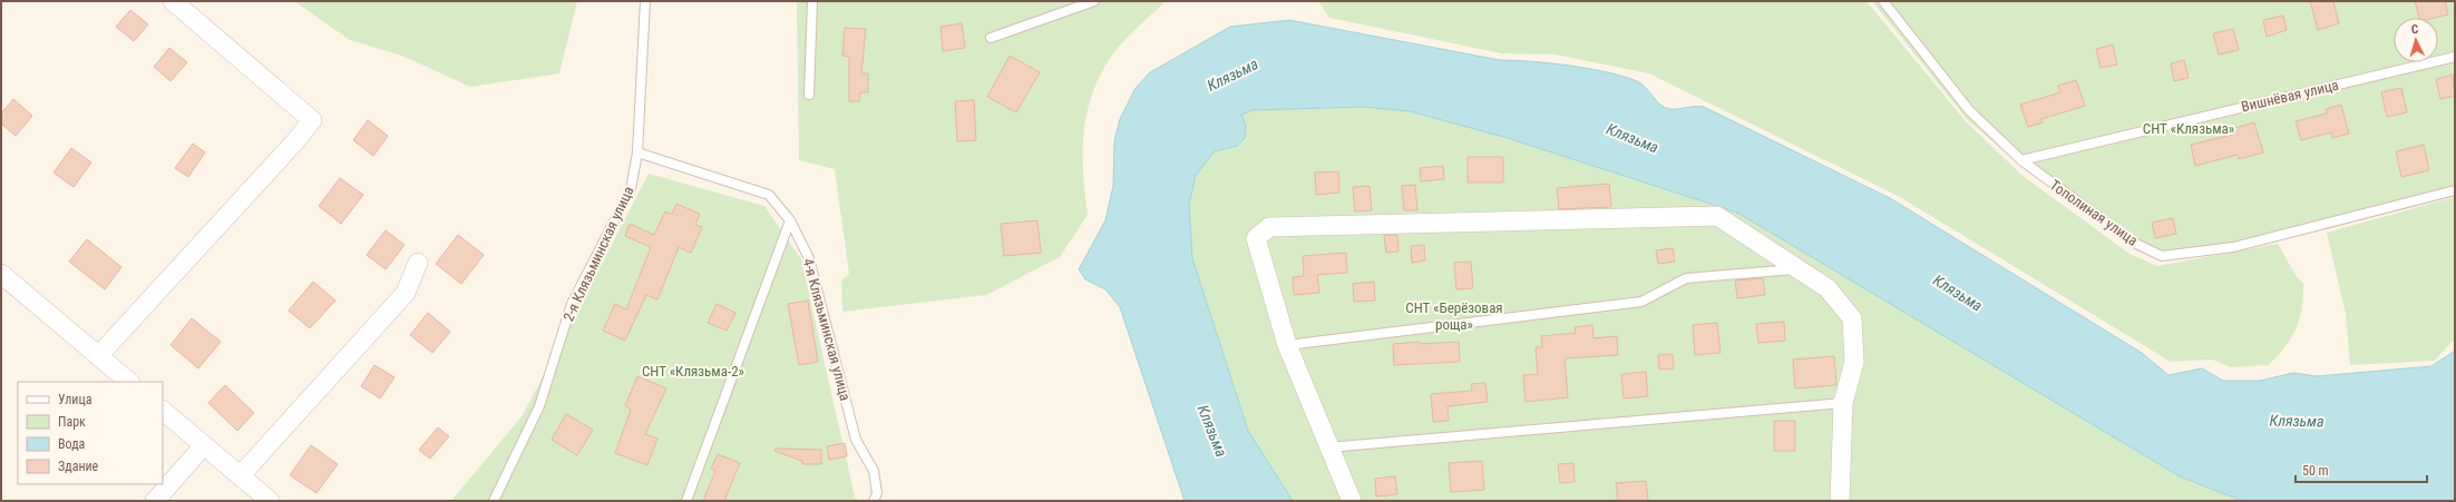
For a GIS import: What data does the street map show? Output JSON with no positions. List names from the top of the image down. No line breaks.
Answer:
{"streets":{"lane":["Вишнёвая улица","Тополиная улица","2-я Клязьминская улица","4-я Клязьминская улица"]},"crossings":[["Вишнёвая улица","Тополиная улица"],["2-я Клязьминская улица","4-я Клязьминская улица"]],"water":["Клязьма"],"parks":["СНТ «Клязьма»","СНТ «Берёзовая роща»","СНТ «Клязьма-2»"],"legend":["Улица","Парк","Вода","Здание"],"scale_bar":"50 m","north":"top"}
